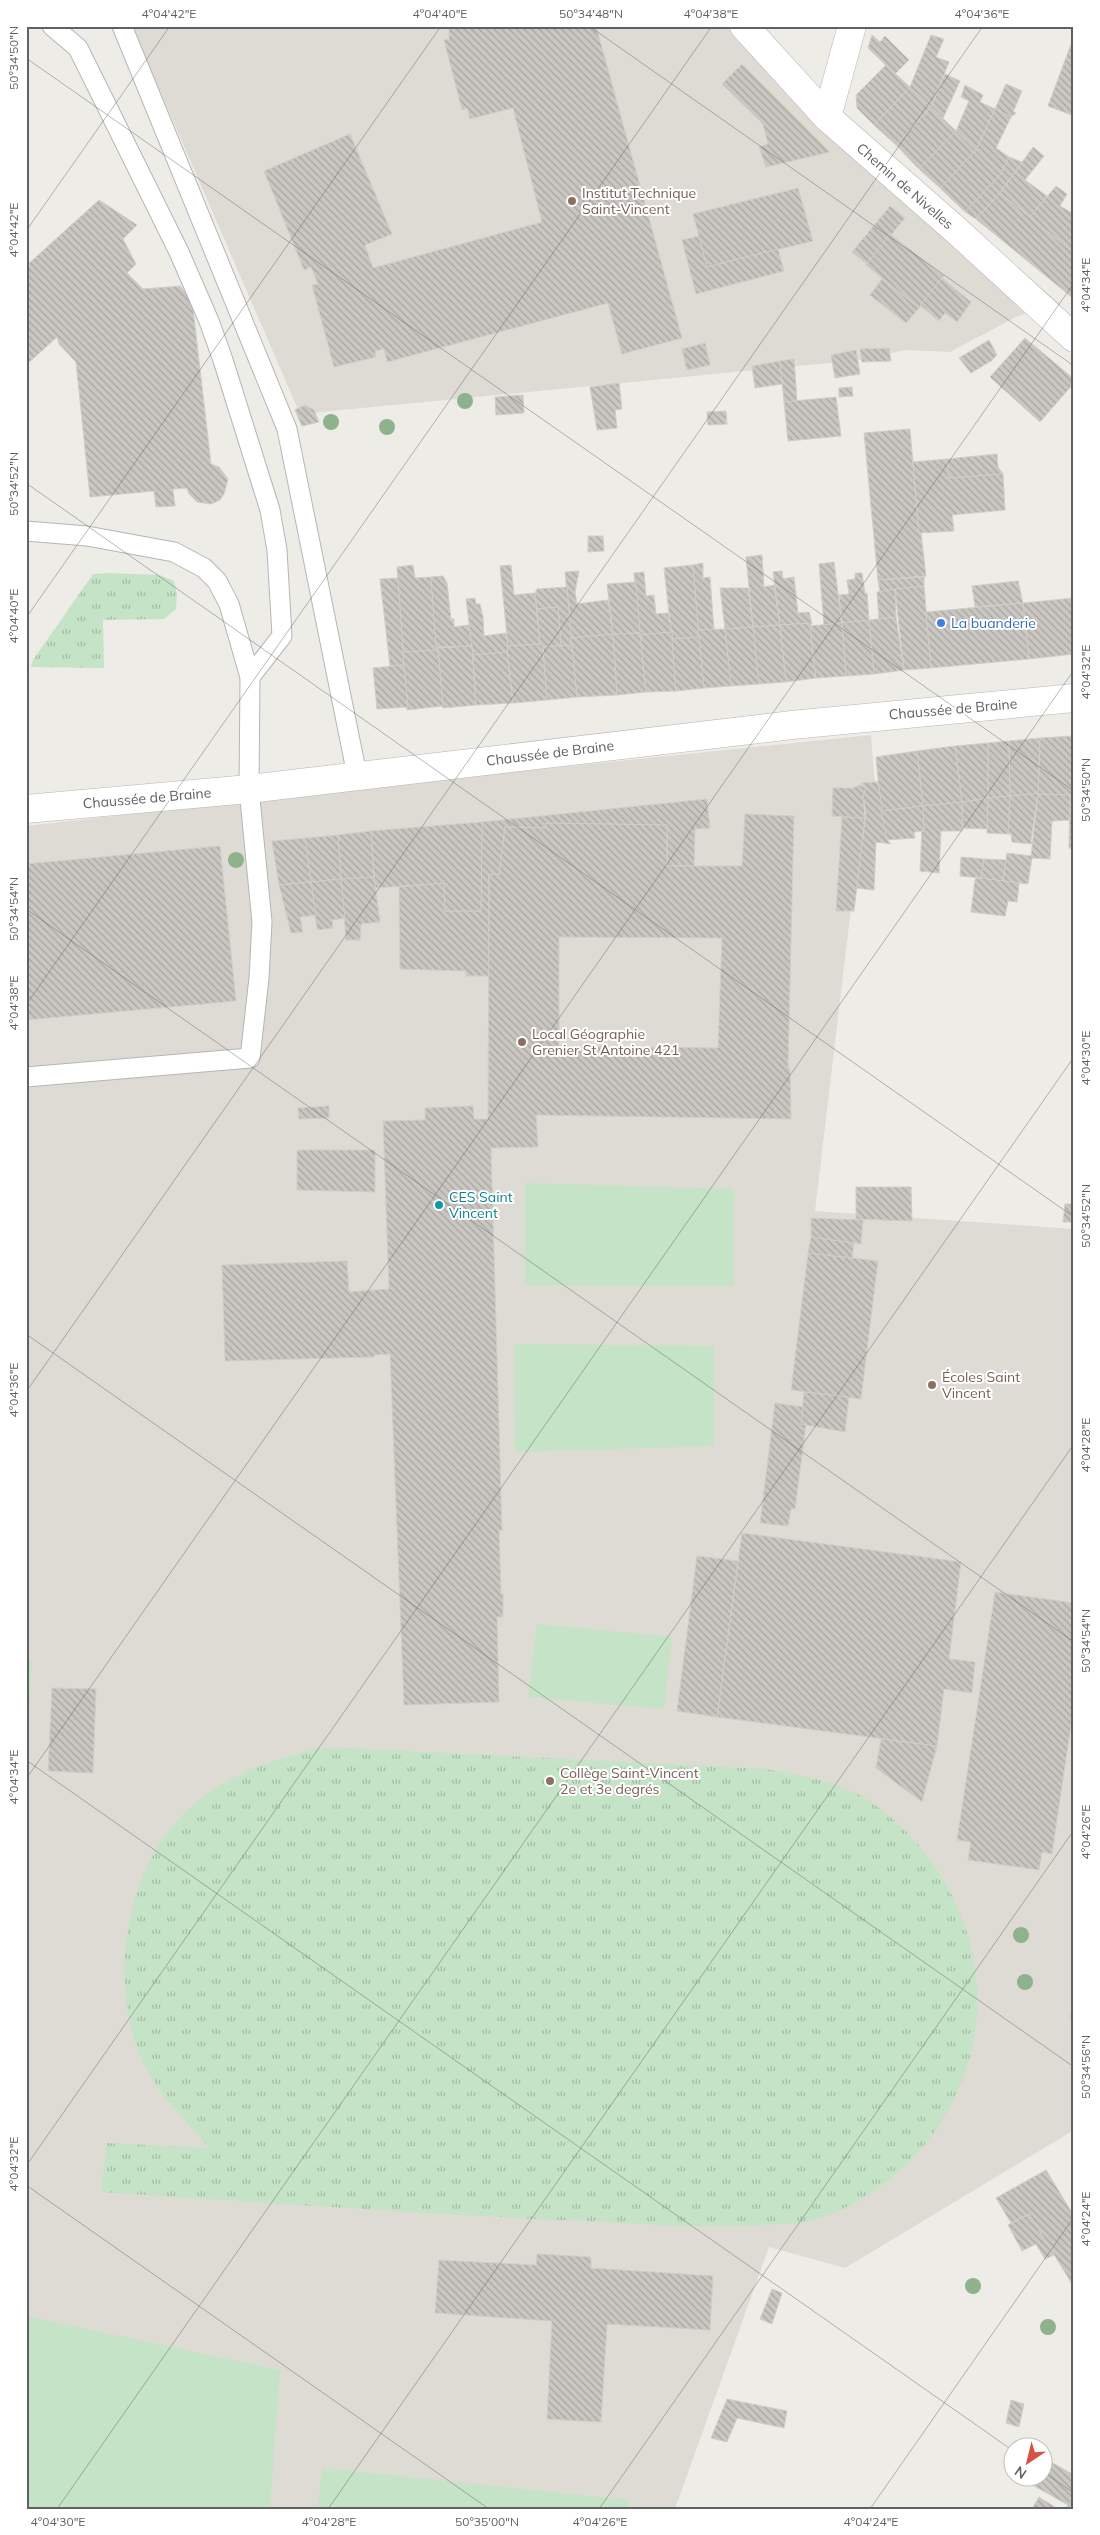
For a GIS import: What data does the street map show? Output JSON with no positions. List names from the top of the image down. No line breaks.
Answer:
{"streets":{"street":["Chemin de Nivelles","Chaussée de Braine"]},"places":["Institut Technique Saint-Vincent","La buanderie","Local Géographie Grenier St Antoine 421","CES Saint Vincent","Écoles Saint Vincent","Collège Saint-Vincent 2e et 3e degrés"],"north":"bottom left","coordinates":["4°04'42\"E","4°04'40\"E","50°34'48\"N","4°04'38\"E","4°04'36\"E","50°34'50\"N","4°04'34\"E","50°34'52\"N","4°04'32\"E","50°34'54\"N","4°04'30\"E","4°04'28\"E","4°04'26\"E","50°34'56\"N","4°04'24\"E","50°35'00\"N"]}
